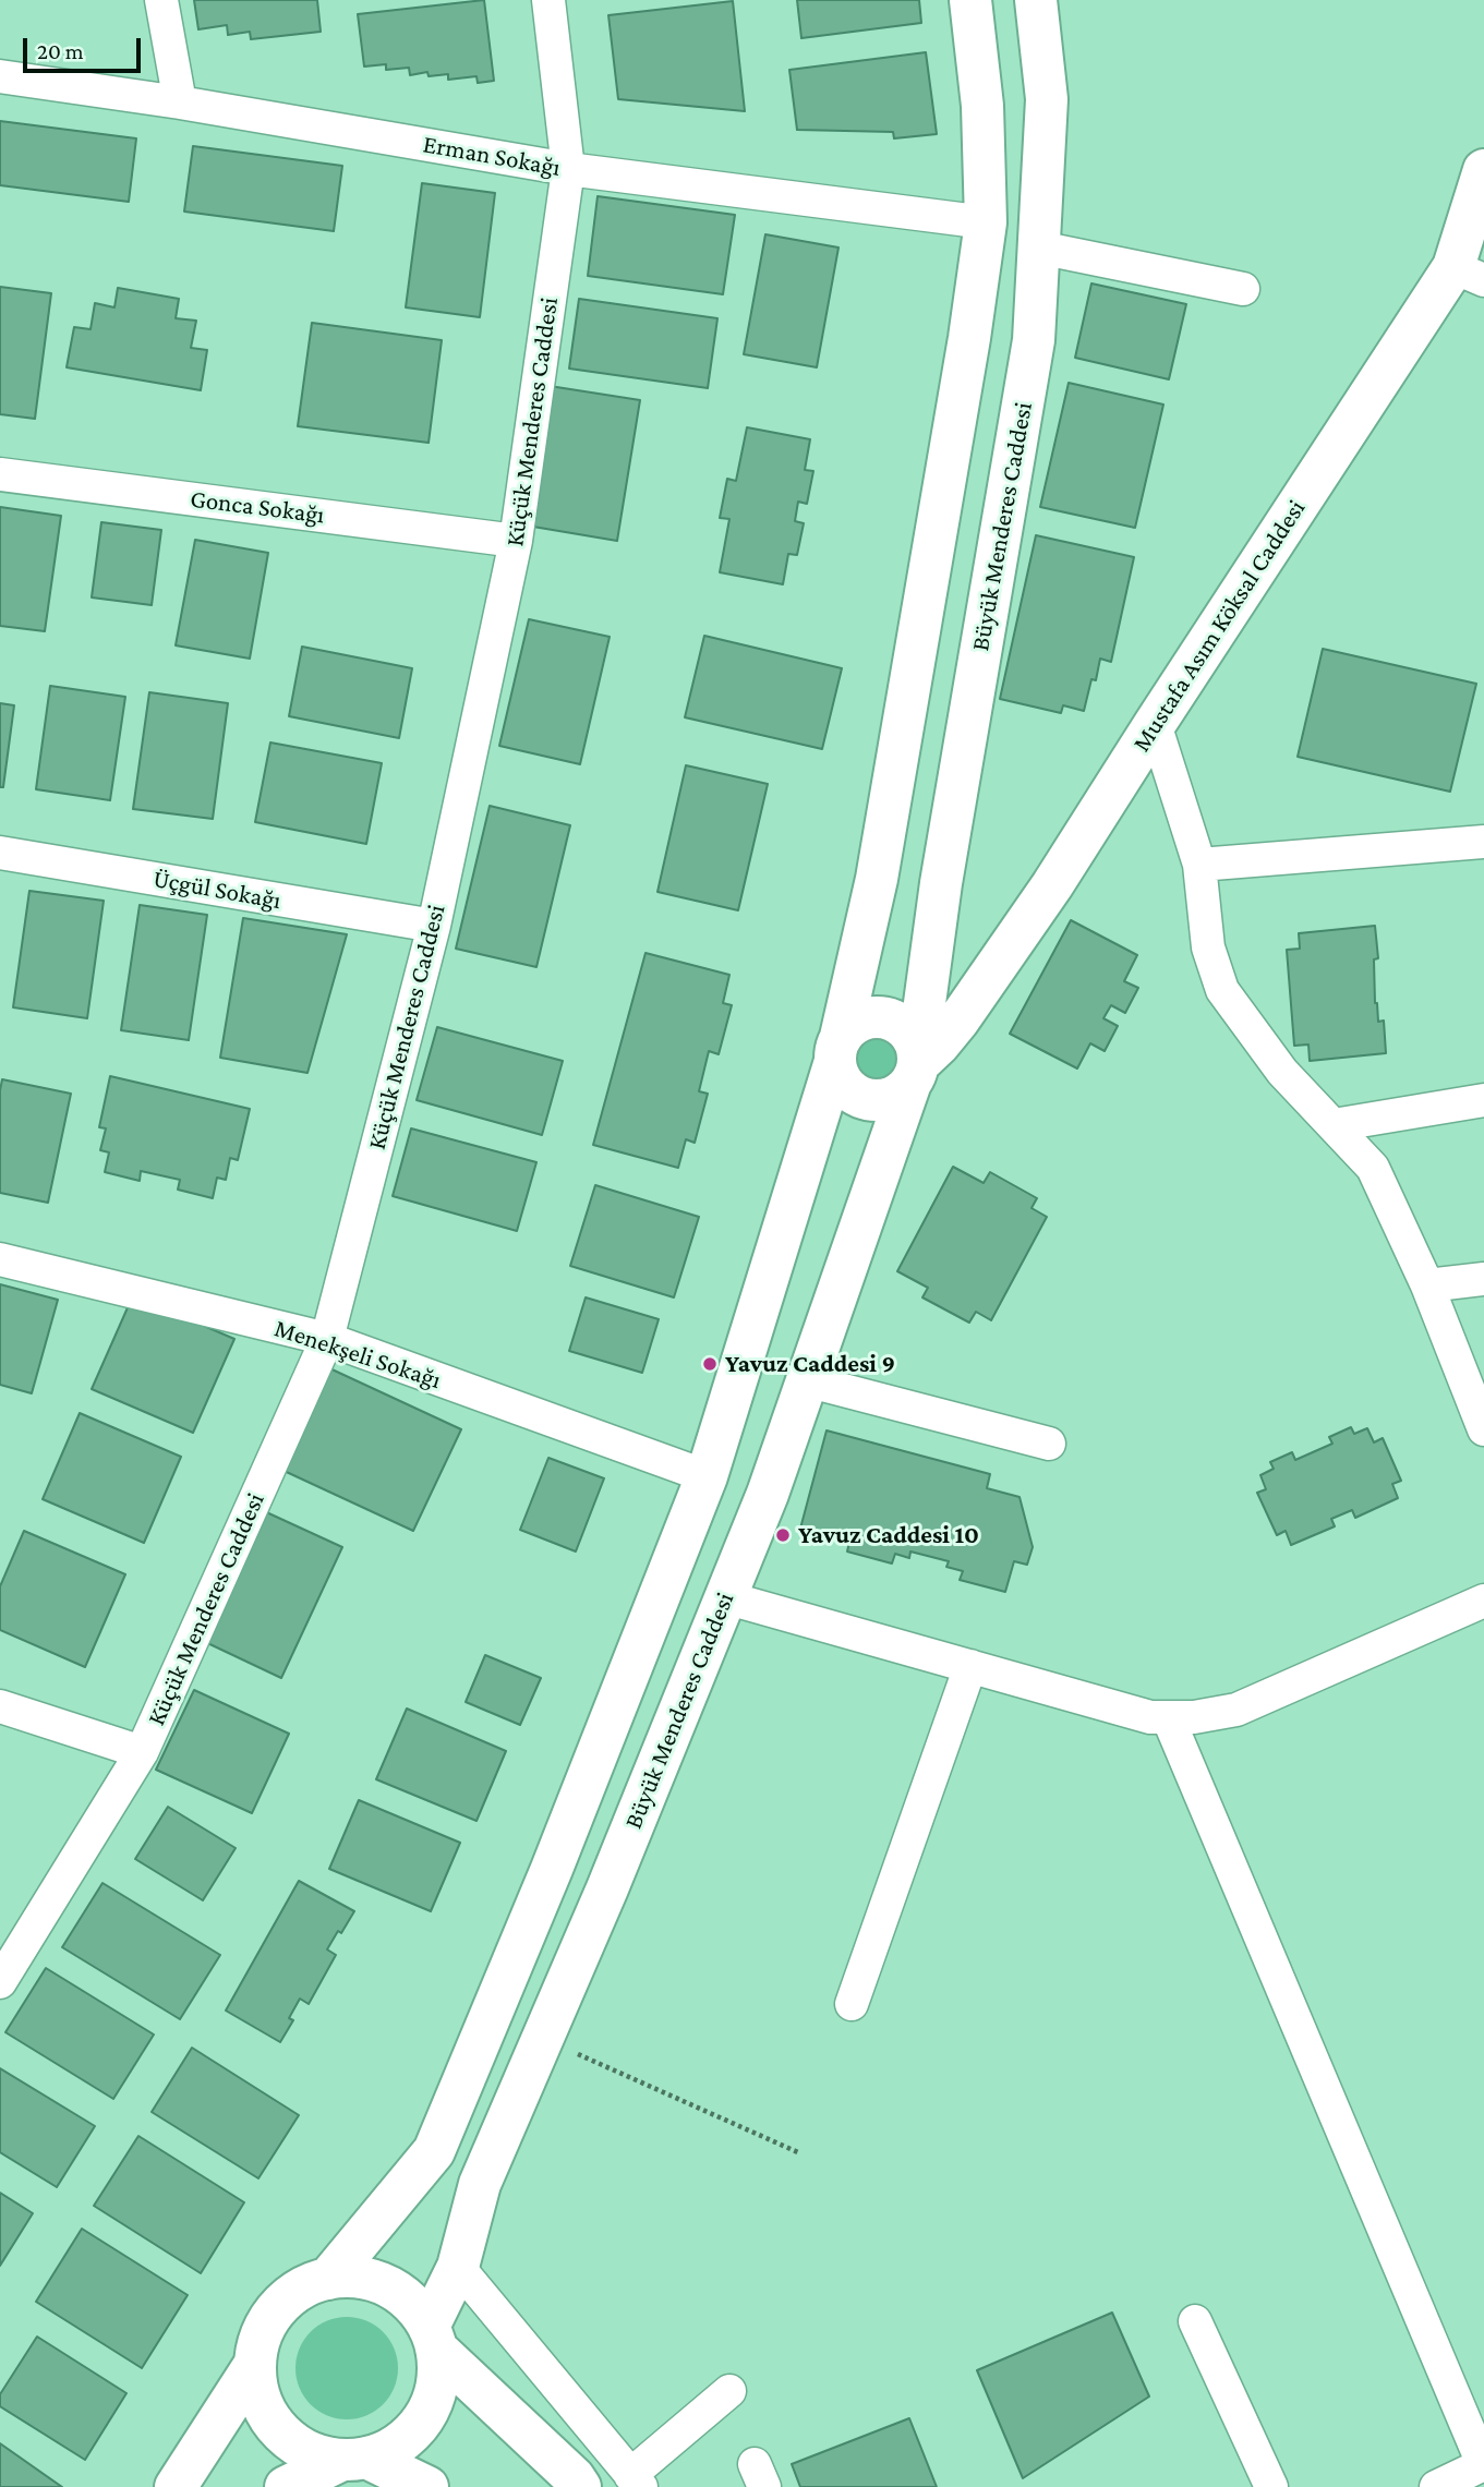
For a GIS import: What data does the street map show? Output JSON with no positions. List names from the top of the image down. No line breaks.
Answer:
{"streets":{"street":["Erman Sokağı","Küçük Menderes Caddesi","Gonca Sokağı","Büyük Menderes Caddesi","Mustafa Asım Köksal Caddesi","Üçgül Sokağı","Menekşeli Sokağı"]},"crossings":[["Erman Sokağı","Küçük Menderes Caddesi"],["Küçük Menderes Caddesi","Gonca Sokağı"],["Küçük Menderes Caddesi","Üçgül Sokağı"],["Küçük Menderes Caddesi","Menekşeli Sokağı"],["Büyük Menderes Caddesi","Mustafa Asım Köksal Caddesi"]],"places":["Yavuz Caddesi 9","Yavuz Caddesi 10"],"scale_bar":"20 m"}
